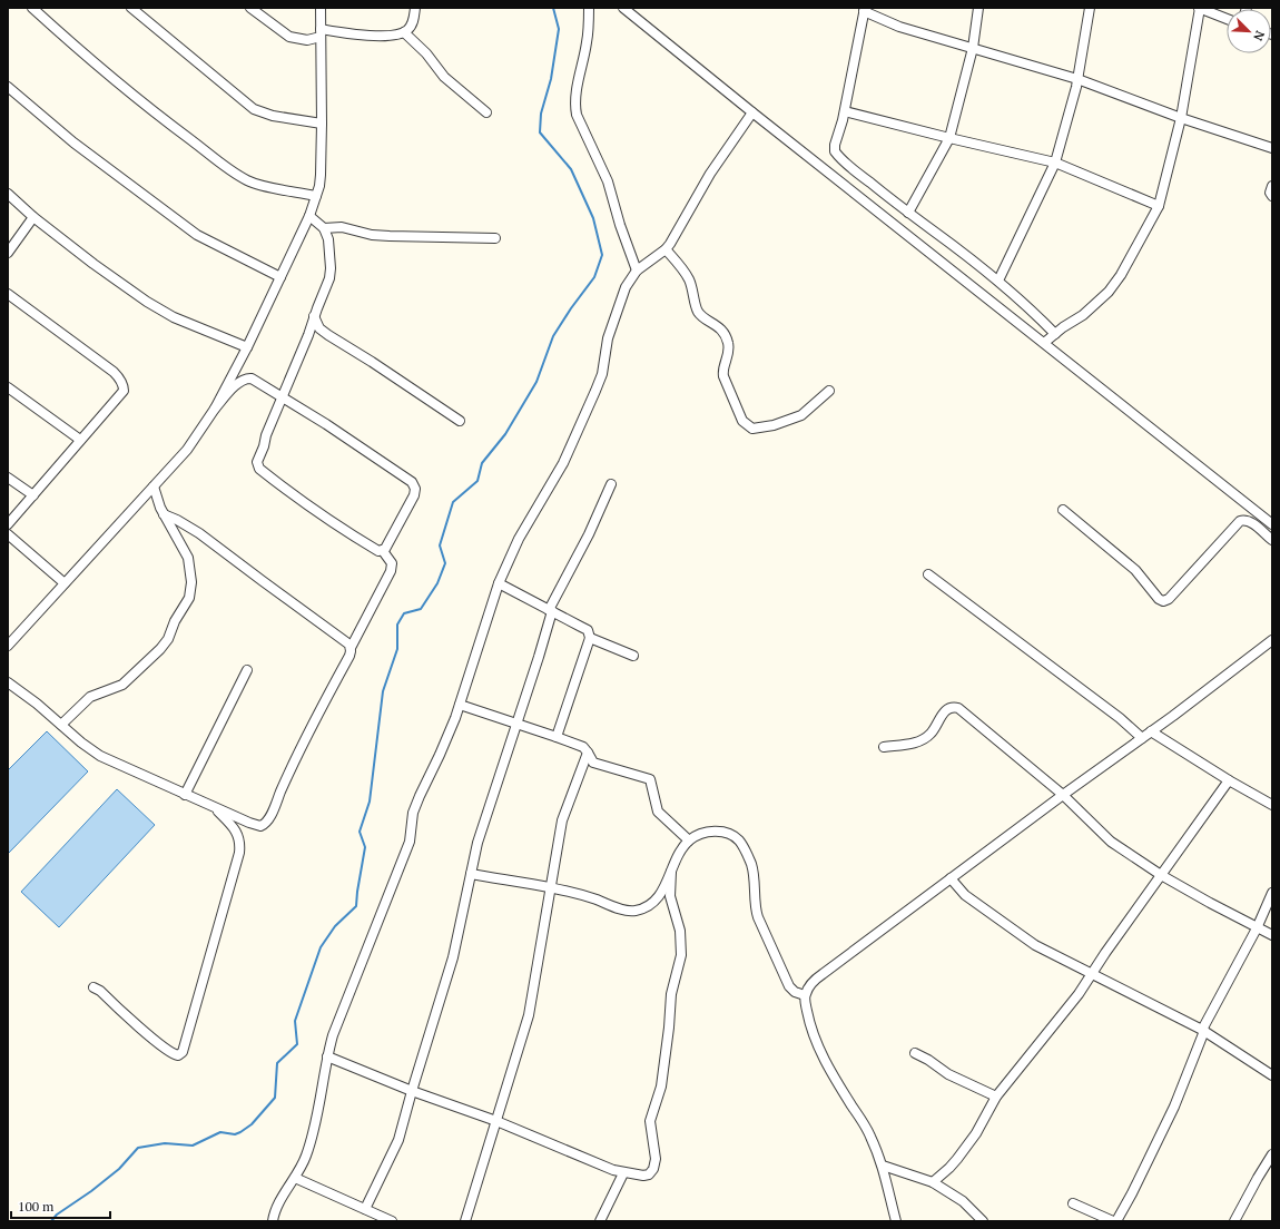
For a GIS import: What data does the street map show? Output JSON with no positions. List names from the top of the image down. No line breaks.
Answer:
{"scale_bar":"100 m","north":"bottom right"}
